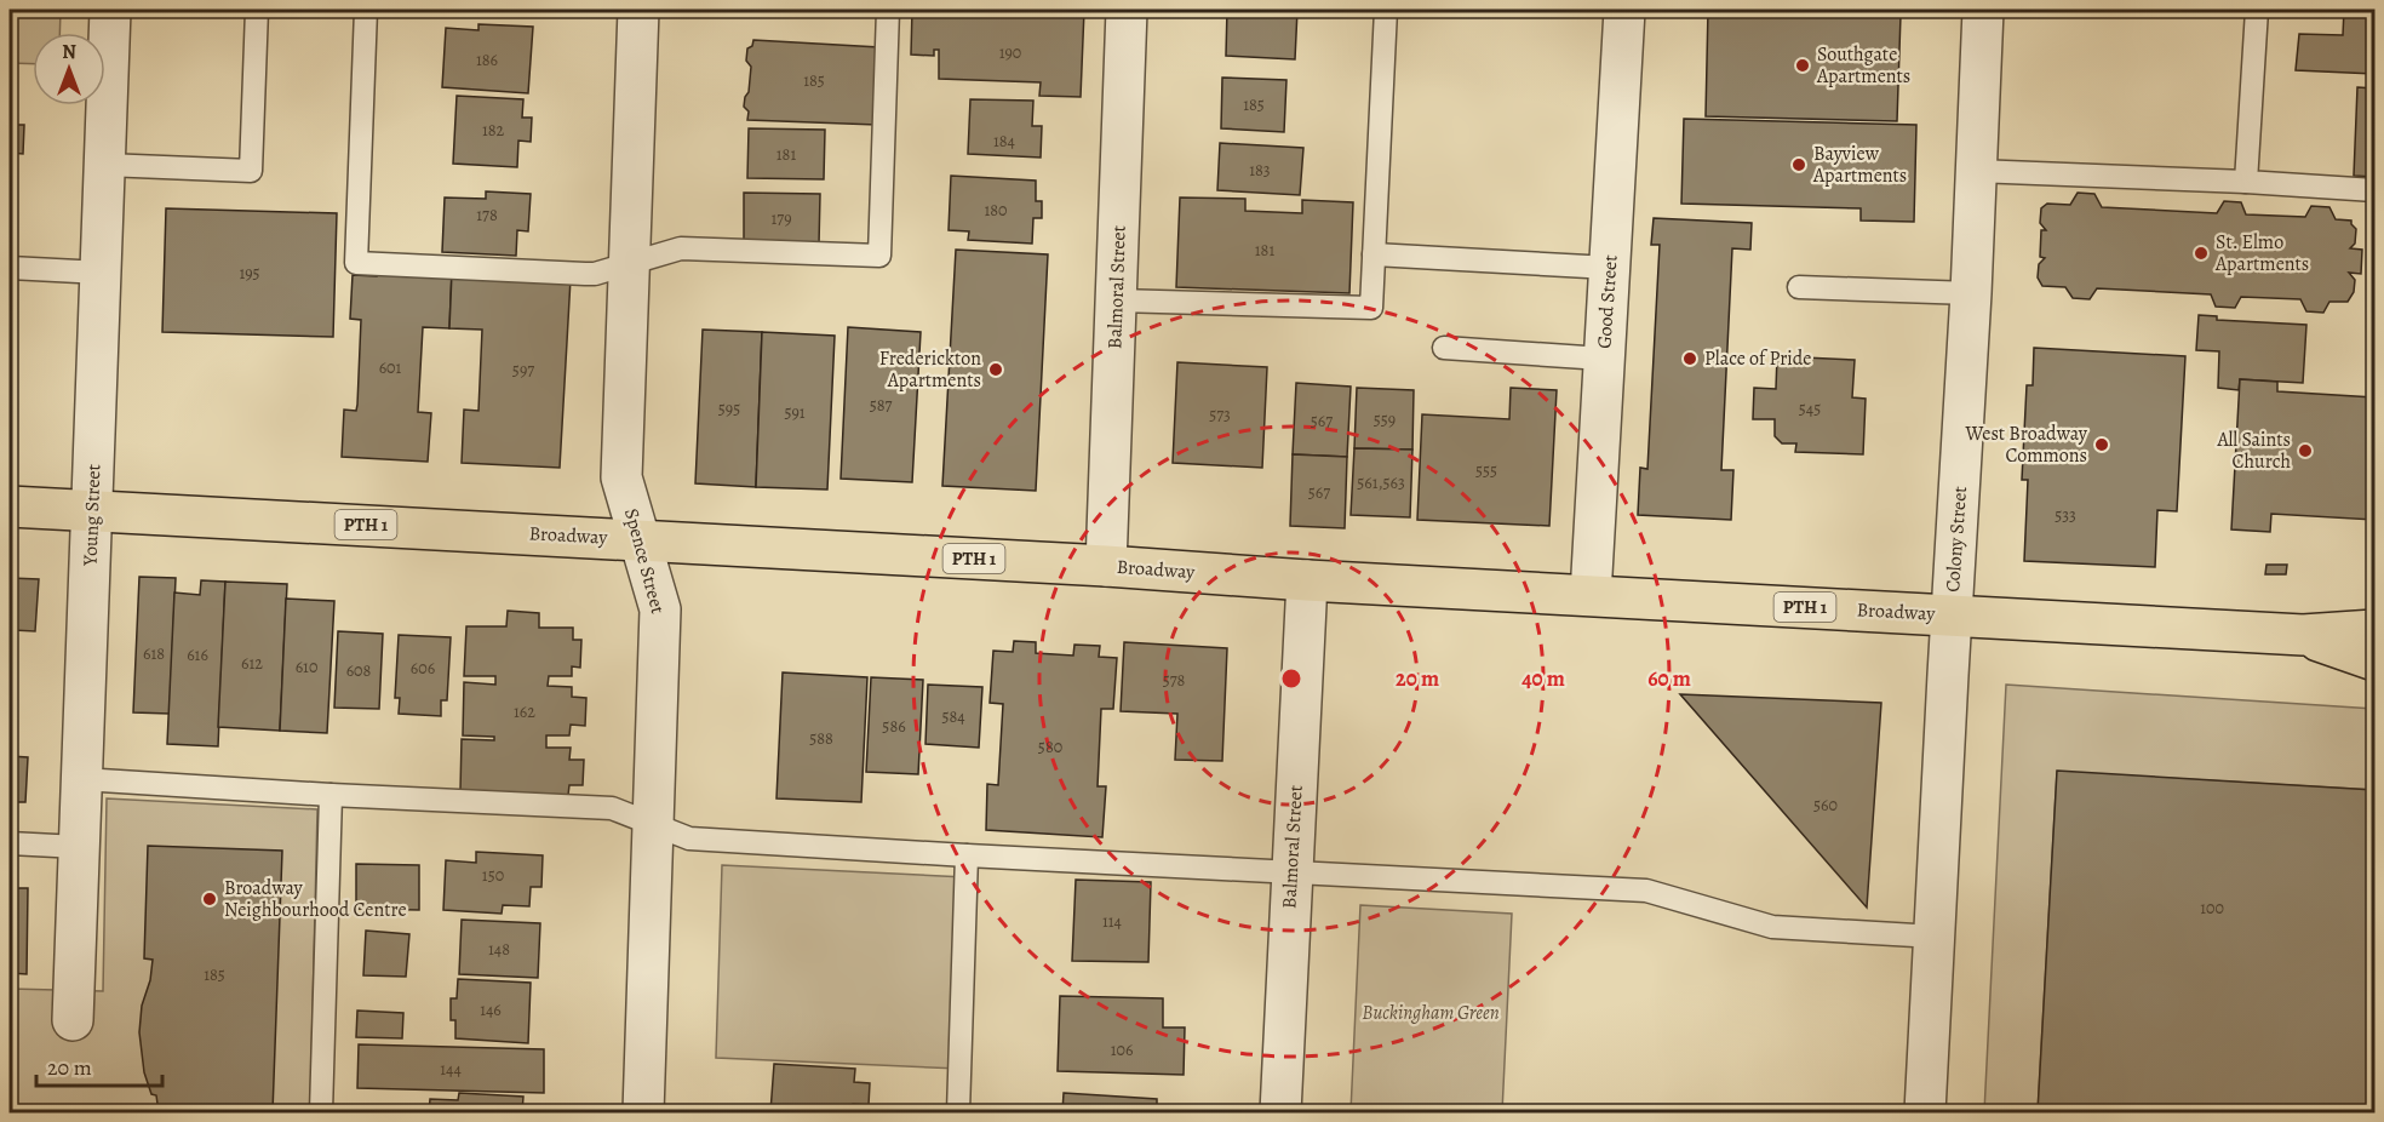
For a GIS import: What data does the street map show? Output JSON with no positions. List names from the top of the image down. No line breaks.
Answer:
{"streets":{"highway":["PTH 1","Broadway"],"street":["Balmoral Street","Good Street","Young Street","Colony Street","Spence Street"]},"crossings":[["Balmoral Street","Broadway"],["Good Street","Broadway"],["Young Street","Broadway"],["Broadway","Colony Street"],["Broadway","Spence Street"]],"parks":["Buckingham Green"],"places":["Southgate Apartments","Bayview Apartments","St. Elmo Apartments","Place of Pride","Frederickton Apartments","West Broadway Commons","All Saints Church","Broadway Neighbourhood Centre"],"house_numbers":["190","186","185","185","182","184","181","183","180","178","179","181","195","601","597","587","595","545","591","573","559","567","555","561,563","567","533","618","616","612","610","606","608","578","162","584","586","588","580","560","150","100","114","148","185","146","106","144"],"scale_bar":"20 m","north":"top","rings":["20 m","40 m","60 m"]}
